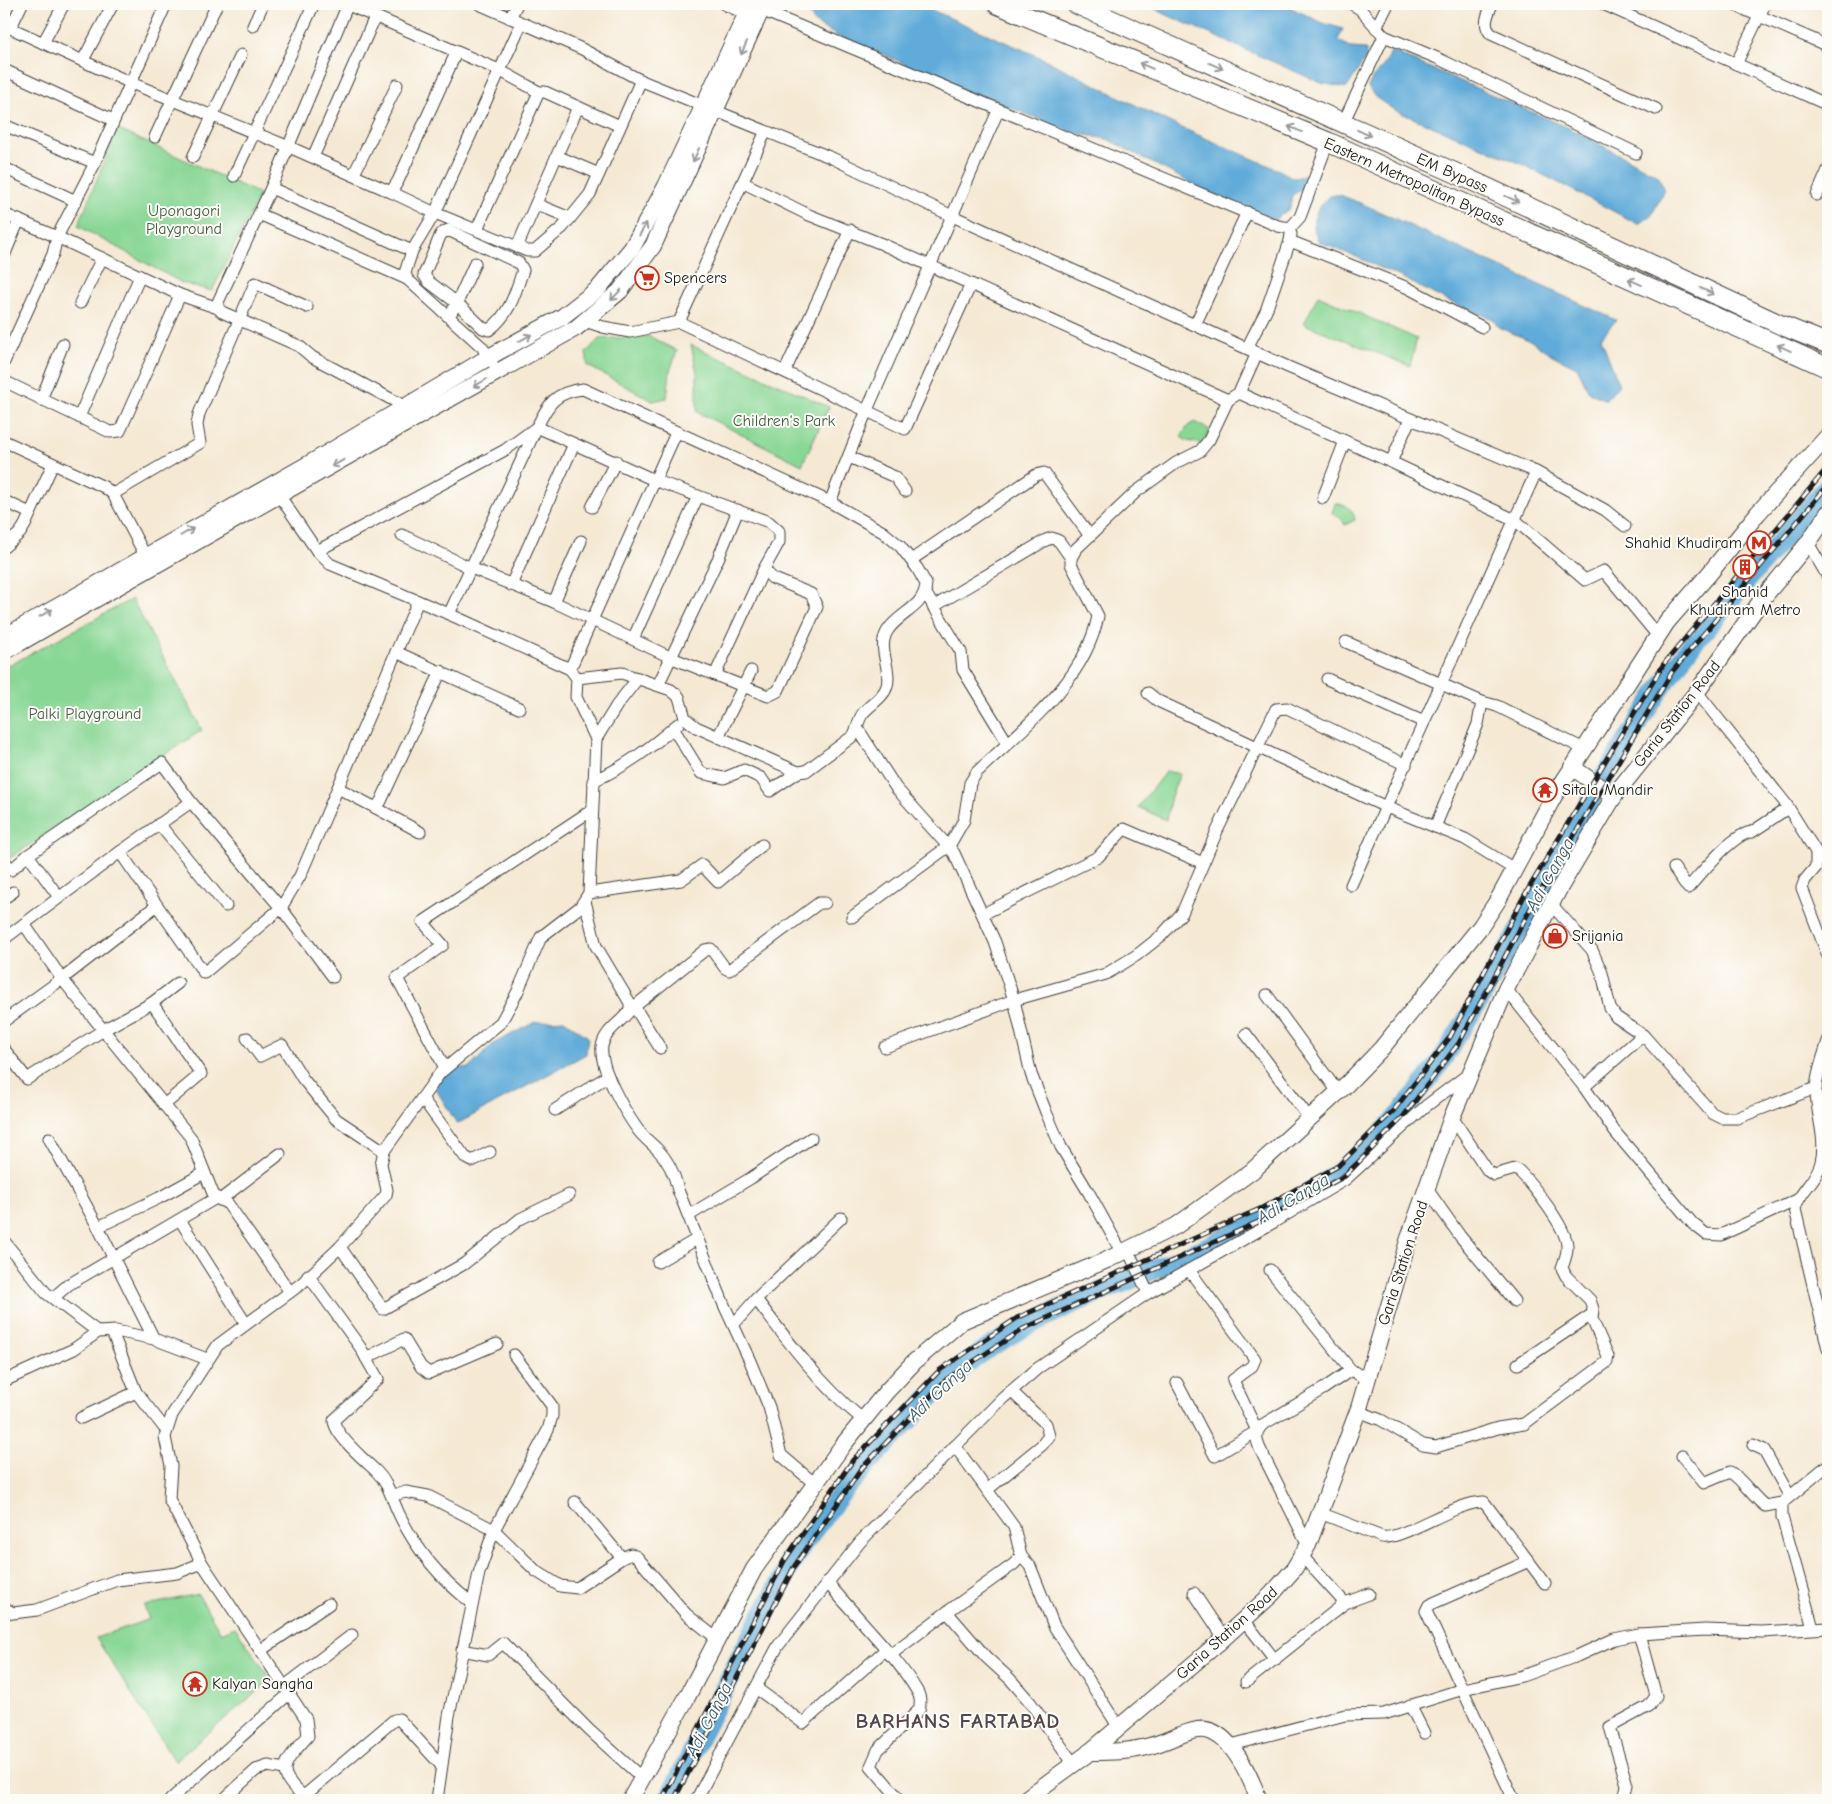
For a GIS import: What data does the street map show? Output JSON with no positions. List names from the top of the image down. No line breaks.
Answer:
{"streets":{"main road":["EM Bypass","Eastern Metropolitan Bypass","Garia Station Road"]},"one_way":["EM Bypass","Eastern Metropolitan Bypass"],"districts":["BARHANS FARTABAD"],"water":["Adi Ganga"],"parks":["Uponagori Playground","Children's Park","Palki Playground"],"places":{"supermarket":["Spencers"],"metro station":["Shahid Khudiram"],"building":["Shahid Khudiram Metro"],"temple":["Sitala Mandir","Kalyan Sangha"],"shop":["Srijania"]}}
